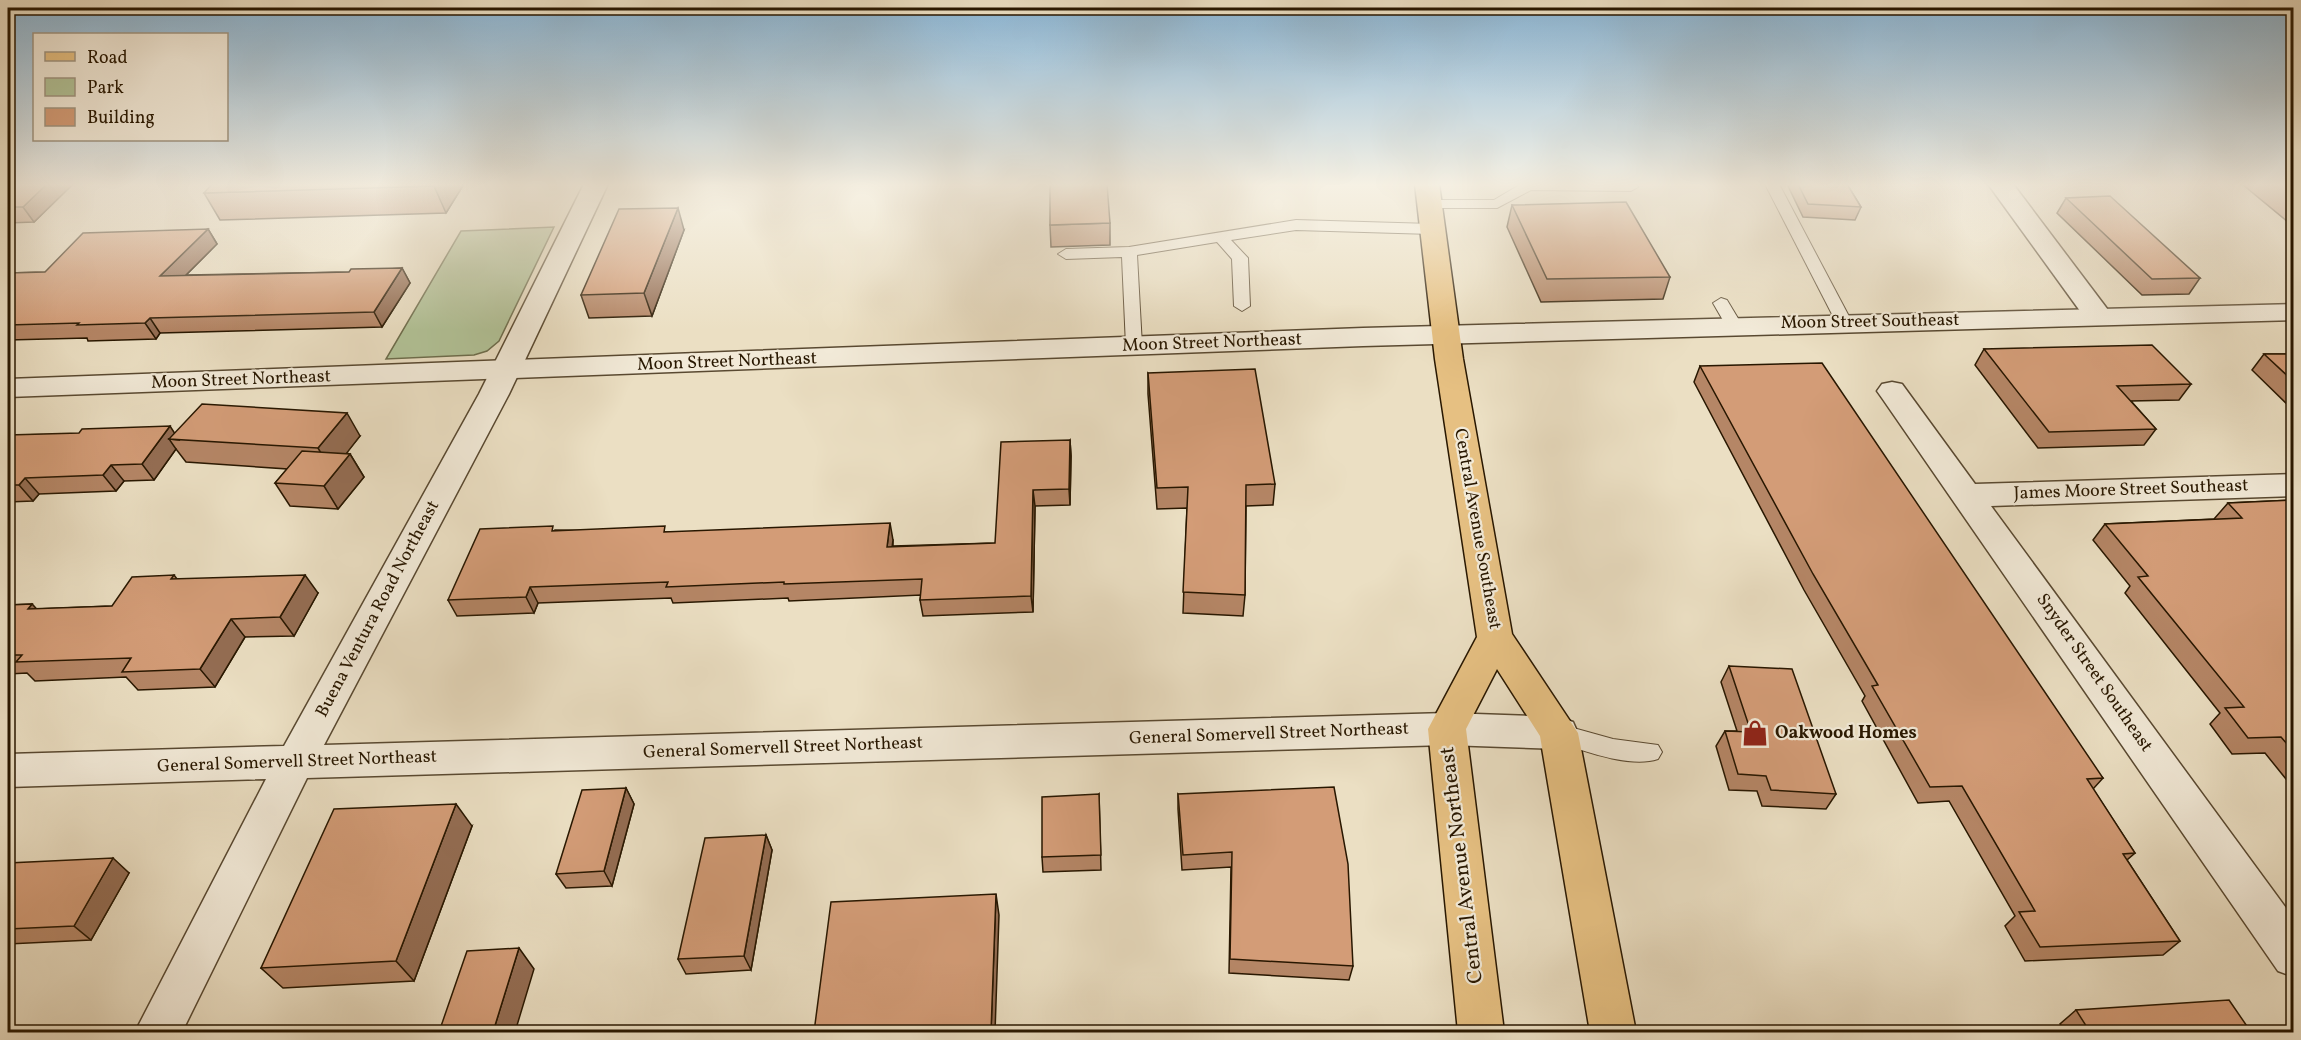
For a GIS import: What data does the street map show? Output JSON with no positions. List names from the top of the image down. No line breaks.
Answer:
{"streets":{"main road":["Central Avenue Southeast","Central Avenue Northeast"],"street":["Moon Street Southeast","Moon Street Northeast","James Moore Street Southeast","Buena Ventura Road Northeast","Snyder Street Southeast","General Somervell Street Northeast"]},"crossings":[["Moon Street Southeast","Moon Street Northeast"],["Moon Street Southeast","Central Avenue Southeast"],["Moon Street Northeast","Central Avenue Southeast"],["Moon Street Northeast","Buena Ventura Road Northeast"],["James Moore Street Southeast","Snyder Street Southeast"],["Central Avenue Southeast","General Somervell Street Northeast"],["Central Avenue Southeast","Central Avenue Northeast"],["Buena Ventura Road Northeast","General Somervell Street Northeast"],["General Somervell Street Northeast","Central Avenue Northeast"]],"places":{"shop":["Oakwood Homes"]},"legend":["Road","Park","Building"]}
